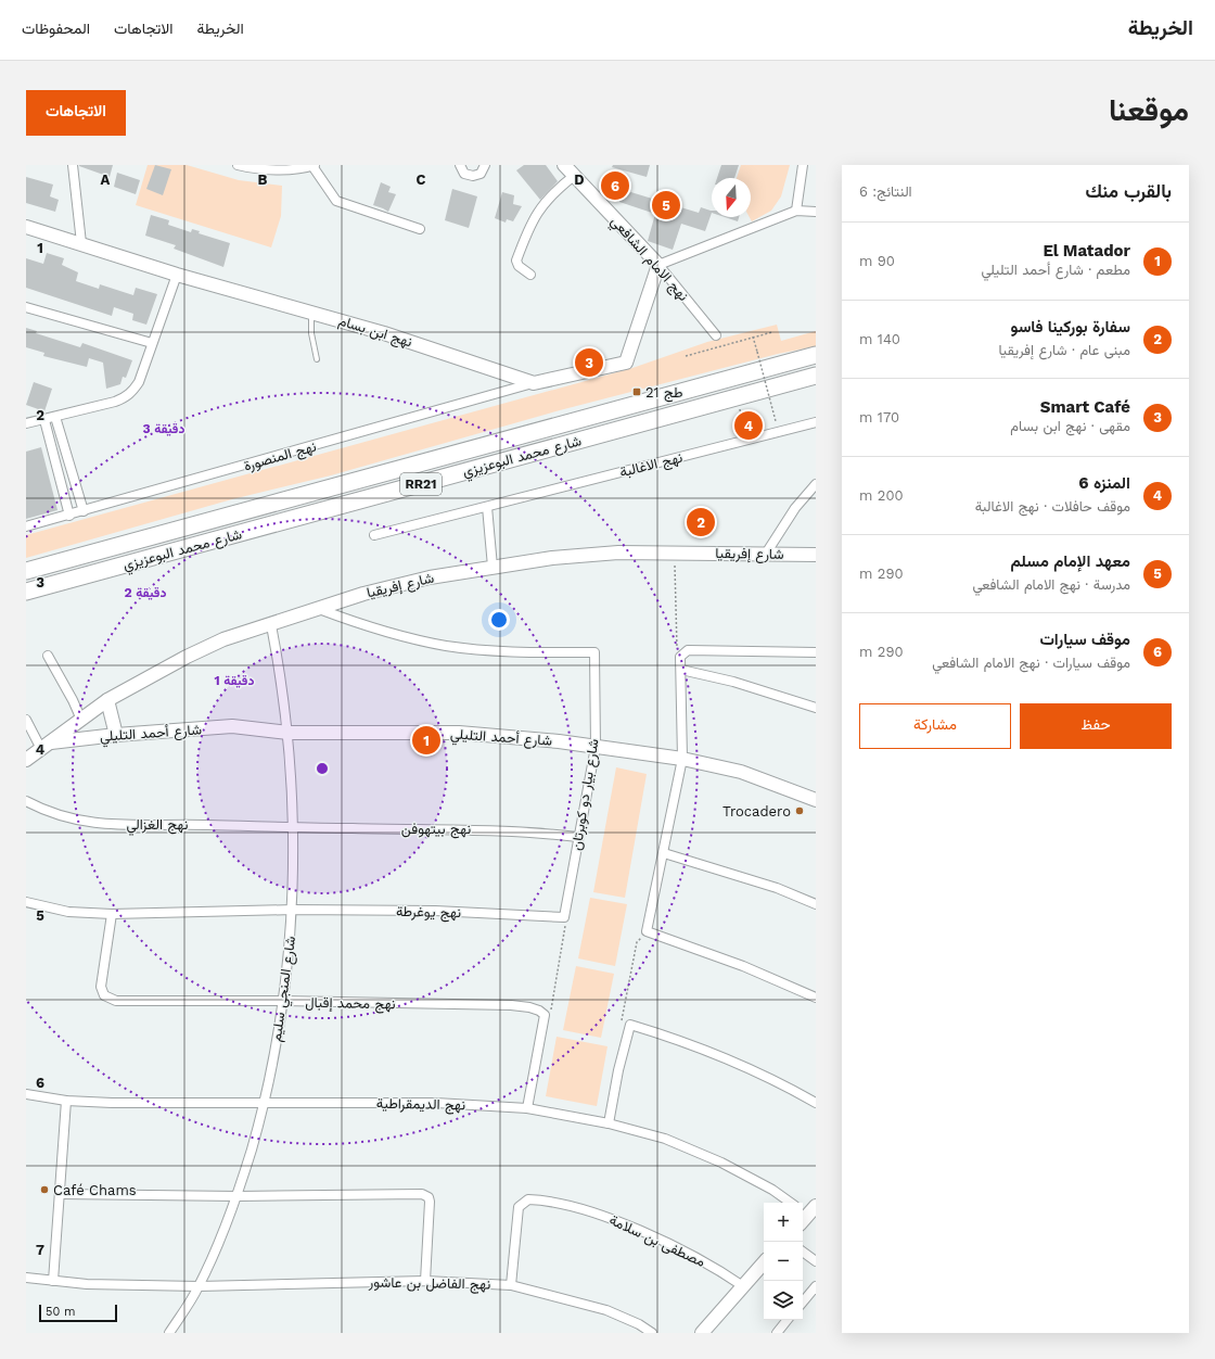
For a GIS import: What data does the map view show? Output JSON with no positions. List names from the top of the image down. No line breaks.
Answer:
{"streets":{"highway":["شارع محمد البوعزيزي","RR21"],"street":["نهج الامام الشافعي","نهج ابن بسام","نهج المنصورة","نهج الاغالبة","شارع إفريقيا","شارع أحمد التليلي","شارع بيار دو كوبرتان","نهج الغزالي","نهج بيتهوفن","نهج يوغرطة","شارع المنجي سليم","نهج محمد إقبال","نهج الديمقراطية","مصطفى بن سلامة","نهج الفاضل بن عاشور"]},"crossings":[["نهج ابن بسام","نهج المنصورة"],["شارع إفريقيا","شارع أحمد التليلي"],["شارع إفريقيا","شارع بيار دو كوبرتان"],["شارع إفريقيا","شارع المنجي سليم"],["شارع أحمد التليلي","شارع بيار دو كوبرتان"],["شارع أحمد التليلي","شارع المنجي سليم"],["شارع بيار دو كوبرتان","نهج بيتهوفن"],["شارع بيار دو كوبرتان","نهج يوغرطة"],["نهج الغزالي","نهج بيتهوفن"],["نهج الغزالي","شارع المنجي سليم"],["نهج بيتهوفن","شارع المنجي سليم"],["نهج يوغرطة","شارع المنجي سليم"],["نهج يوغرطة","نهج محمد إقبال"],["شارع المنجي سليم","نهج محمد إقبال"],["شارع المنجي سليم","نهج الديمقراطية"],["شارع المنجي سليم","نهج الفاضل بن عاشور"],["مصطفى بن سلامة","نهج الفاضل بن عاشور"]],"places":{"transit":["طج 21"],"other":["Trocadero","Café Chams"]},"scale_bar":"50 m","north":"bottom","page":{"header":"الخريطة","nav":["الخريطة","الاتجاهات","المحفوظات"],"title":"موقعنا","buttons":["الاتجاهات",["حفظ","مشاركة"]],"heading":["بالقرب منك","النتائج: 6"],"pins":["6","5","3","4","2","1"],"list":[{"mark":"1","name":"El Matador","note":"مطعم · شارع أحمد التليلي","value":"90 m"},{"mark":"2","name":"سفارة بوركينا فاسو","note":"مبنى عام · شارع إفريقيا","value":"140 m"},{"mark":"3","name":"Smart Café","note":"مقهى · نهج ابن بسام","value":"170 m"},{"mark":"4","name":"المنزه 6","note":"موقف حافلات · نهج الاغالبة","value":"200 m"},{"mark":"5","name":"معهد الإمام مسلم","note":"مدرسة · نهج الامام الشافعي","value":"290 m"},{"mark":"6","name":"موقف سيارات","note":"موقف سيارات · نهج الامام الشافعي","value":"290 m"}],"map_buttons":["+","−"],"scale":"50 m"},"grid":{"columns":["A","B","C","D"],"rows":["1","2","3","4","5","6","7"]},"rings":["3 دقيقة","2 دقيقة","1 دقيقة"]}
